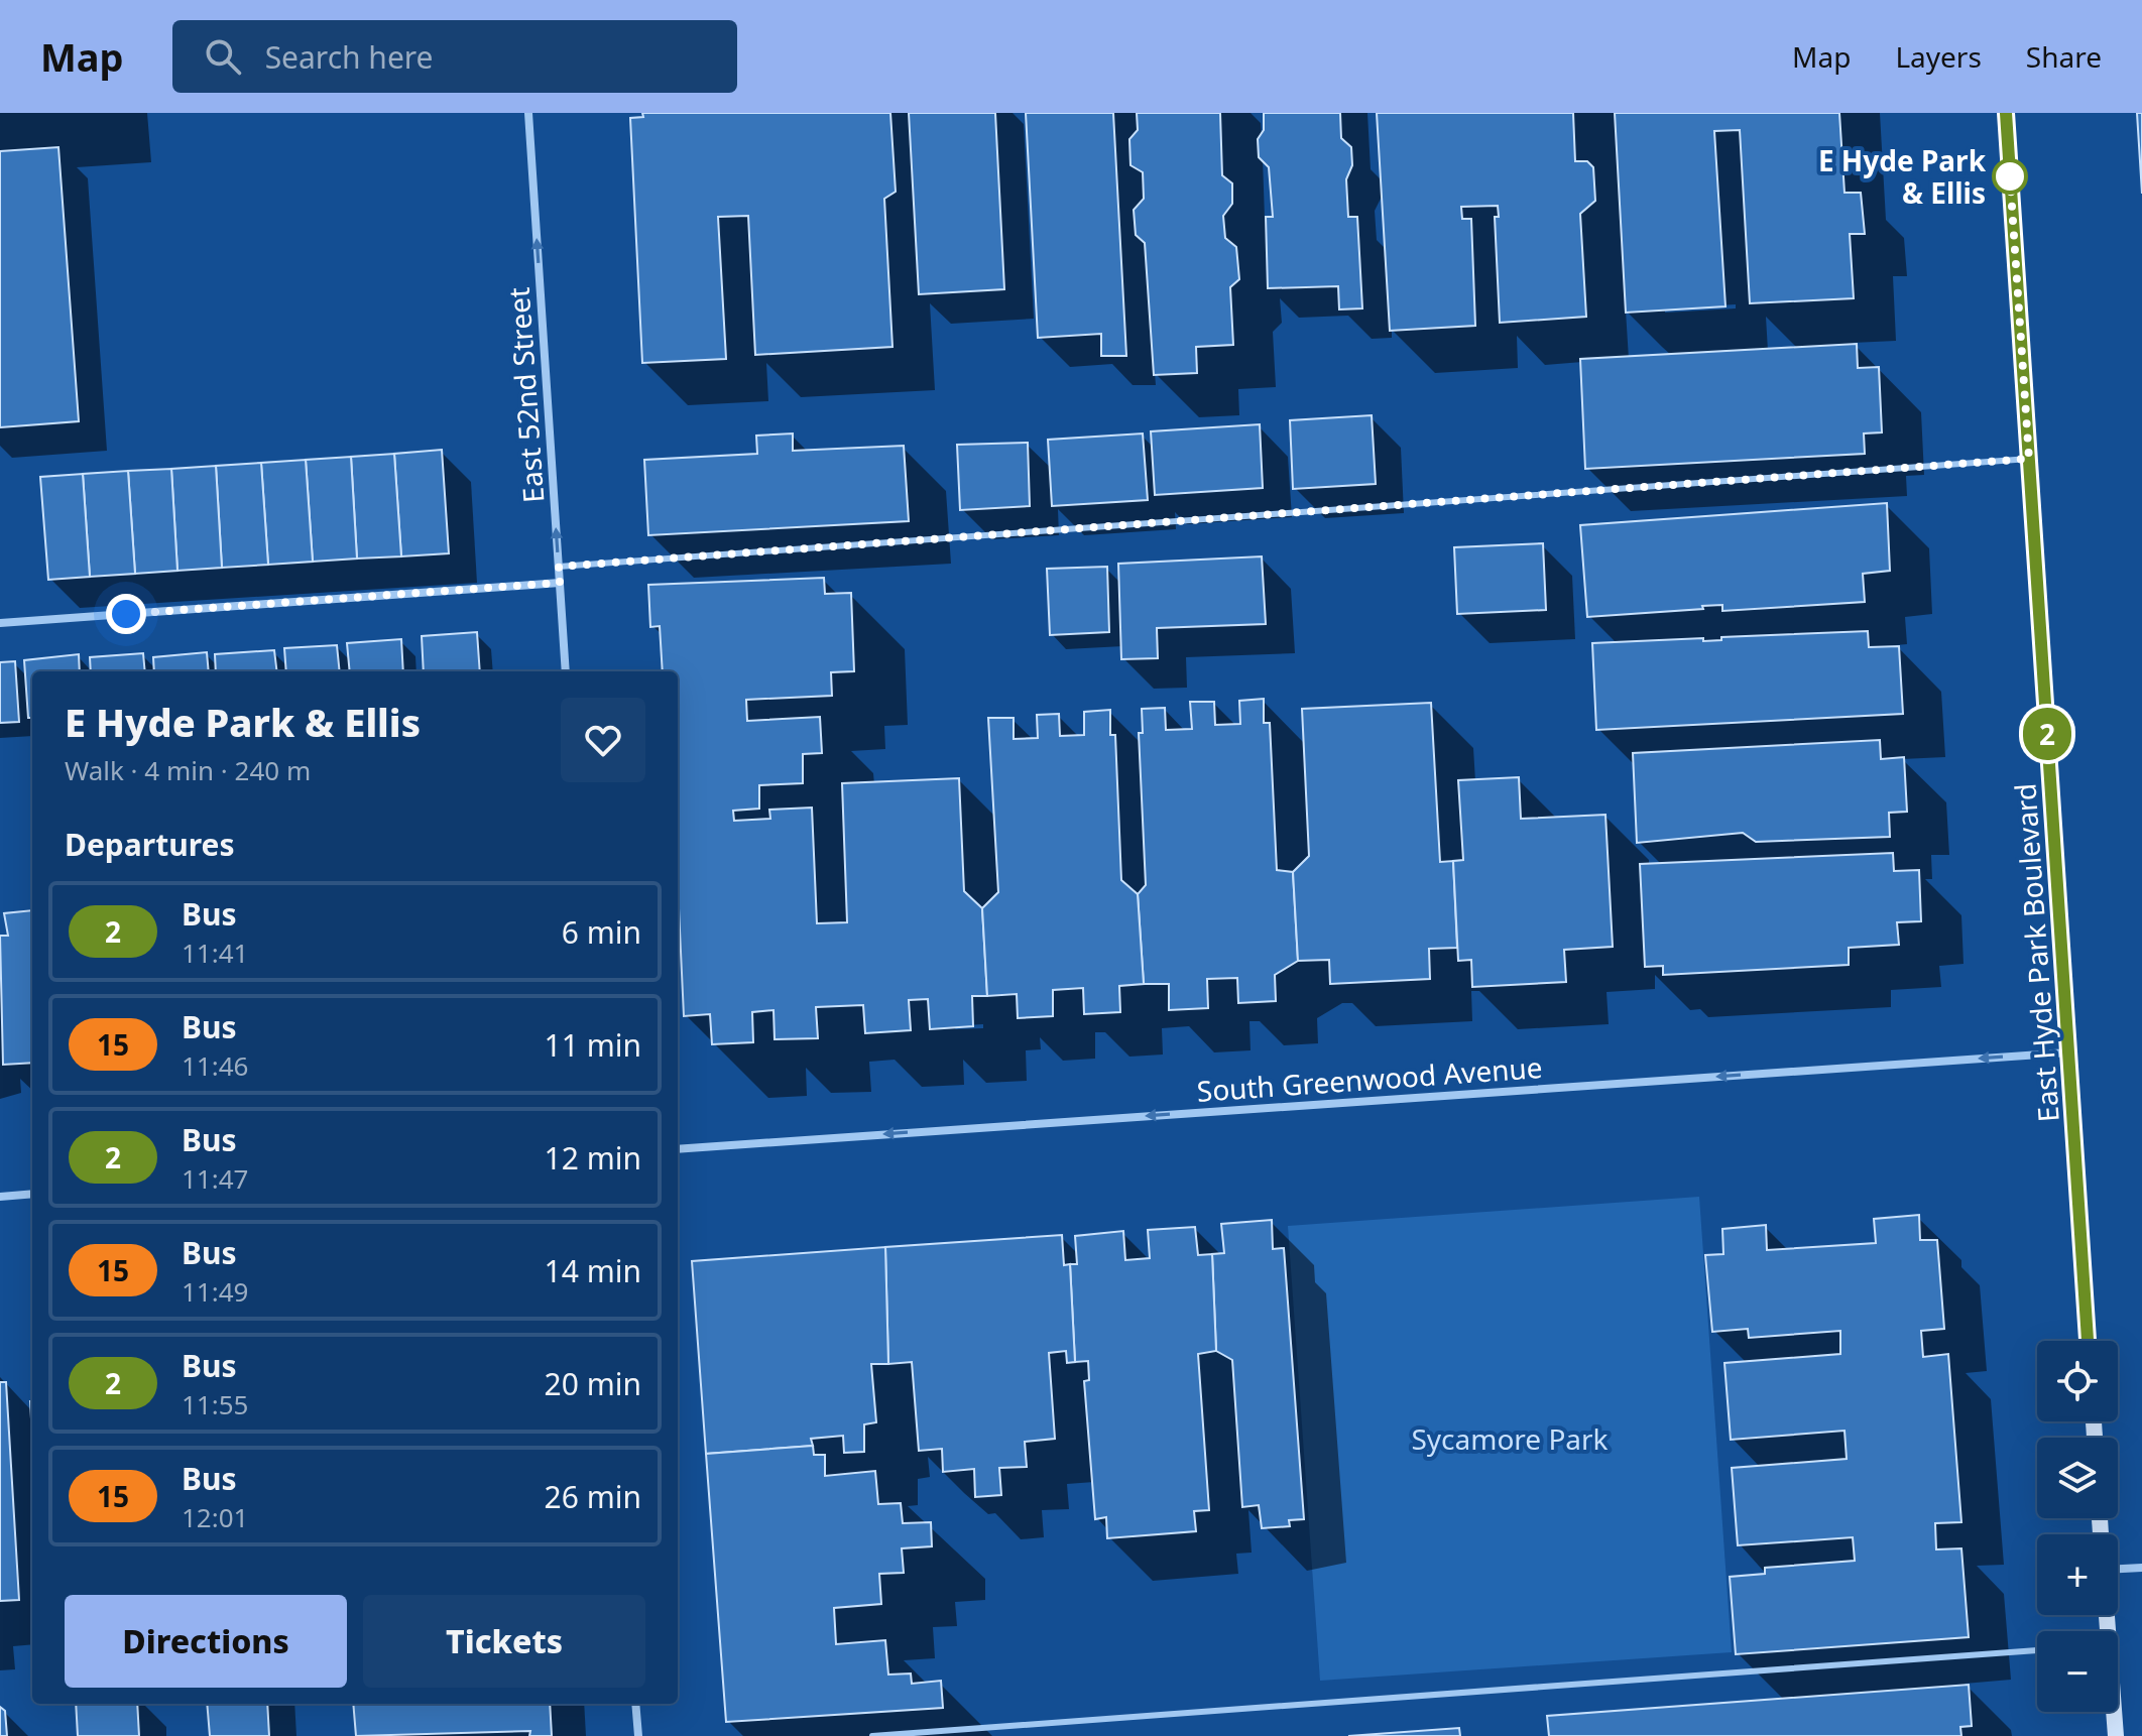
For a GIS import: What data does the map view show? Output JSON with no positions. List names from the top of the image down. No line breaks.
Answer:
{"streets":{"main road":["East Hyde Park Boulevard"],"street":["East 52nd Street","South Greenwood Avenue"]},"crossings":[["East Hyde Park Boulevard","South Greenwood Avenue"]],"one_way":["East 52nd Street","South Greenwood Avenue"],"parks":["Sycamore Park"],"places":["E Hyde Park & Ellis"],"lines":["bus line 2"],"page":{"header":"Map","search":"Search here","nav":["Map","Layers","Share"],"on_map":"2","heading":[["E Hyde Park & Ellis","Walk · 4 min · 240 m"],"Departures"],"list":[{"mark":"2","name":"Bus","note":"11:41","value":"6 min"},{"mark":"15","name":"Bus","note":"11:46","value":"11 min"},{"mark":"2","name":"Bus","note":"11:47","value":"12 min"},{"mark":"15","name":"Bus","note":"11:49","value":"14 min"},{"mark":"2","name":"Bus","note":"11:55","value":"20 min"},{"mark":"15","name":"Bus","note":"12:01","value":"26 min"}],"map_buttons":["+","−"],"buttons":["Directions","Tickets"]}}
